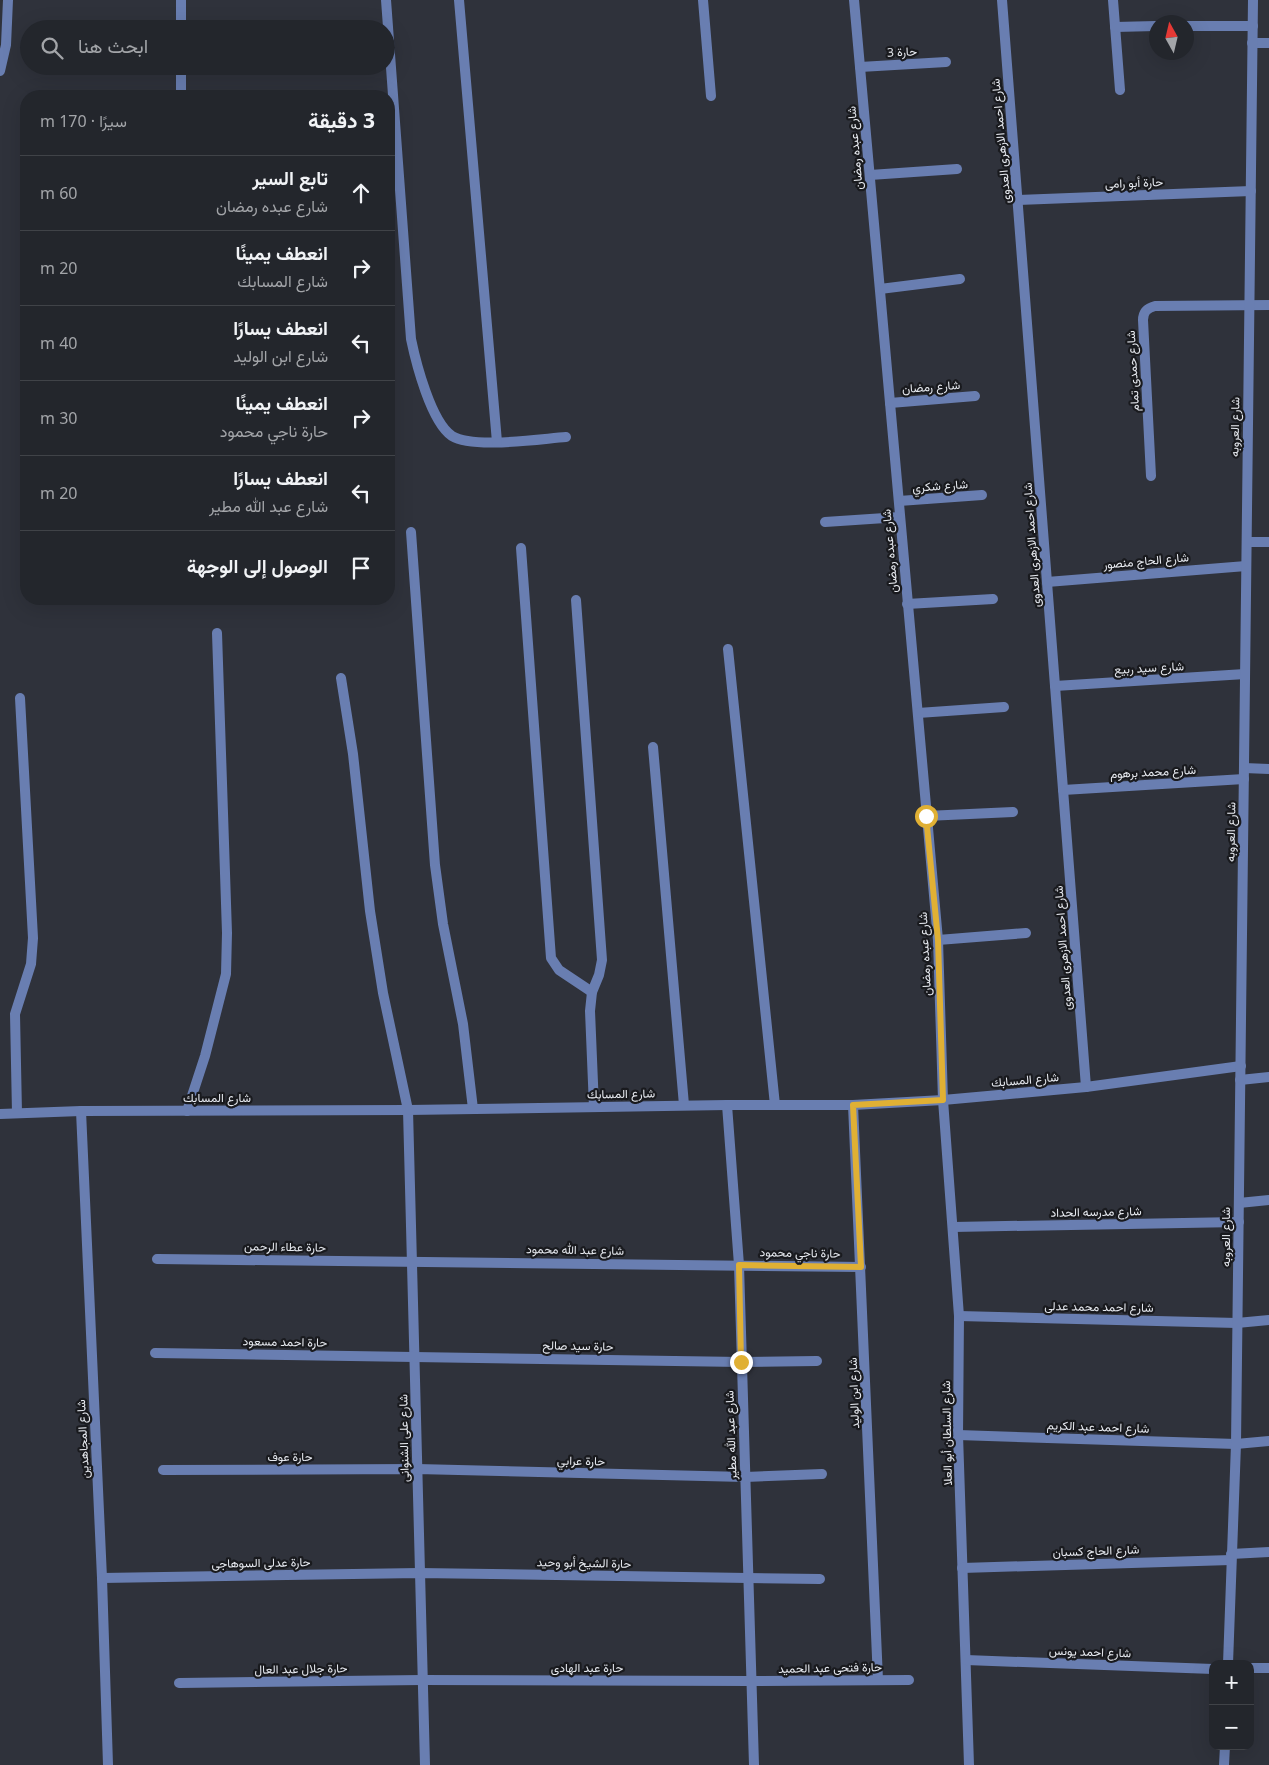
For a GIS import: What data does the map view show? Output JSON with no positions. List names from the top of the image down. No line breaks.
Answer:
{"streets":{"street":["حارة 3","شارع احمد الازهرى العدوى","شارع عبده رمضان","حارة أبو رامى","شارع حمدى تمام","شارع رمضان","شارع العروبه","شارع شكري","شارع الحاج منصور","شارع سيد ربيع","شارع محمد برهوم","شارع المسابك","شارع مدرسه الحداد","حارة عطاء الرحمن","شارع عبد الله محمود","حارة ناجي محمود","شارع احمد محمد عدلى","حارة احمد مسعود","حارة سيد صالح","شارع ابن الوليد","شارع احمد عبد الكريم","شارع السلطان أبو العلا","شارع عبد الله مطير","شارع على الشنوانى","شارع المجاهدين","حارة عوف","حارة عرابي","شارع الحاج كسبان","حارة عدلى السوهاجى","حارة الشيخ أبو وحيد","شارع احمد يونس","حارة عبد الهادى","حارة فتحى عبد الحميد","حارة جلال عبد العال"]},"crossings":[["حارة 3","شارع عبده رمضان"],["شارع احمد الازهرى العدوى","حارة أبو رامى"],["شارع احمد الازهرى العدوى","شارع الحاج منصور"],["شارع احمد الازهرى العدوى","شارع سيد ربيع"],["شارع احمد الازهرى العدوى","شارع محمد برهوم"],["شارع احمد الازهرى العدوى","شارع المسابك"],["شارع عبده رمضان","شارع رمضان"],["شارع عبده رمضان","شارع شكري"],["شارع عبده رمضان","شارع المسابك"],["شارع عبده رمضان","شارع السلطان أبو العلا"],["حارة أبو رامى","شارع العروبه"],["شارع حمدى تمام","شارع العروبه"],["شارع العروبه","شارع الحاج منصور"],["شارع العروبه","شارع سيد ربيع"],["شارع العروبه","شارع محمد برهوم"],["شارع العروبه","شارع المسابك"],["شارع العروبه","شارع مدرسه الحداد"],["شارع العروبه","شارع احمد محمد عدلى"],["شارع العروبه","شارع احمد عبد الكريم"],["شارع العروبه","شارع الحاج كسبان"],["شارع المسابك","شارع ابن الوليد"],["شارع المسابك","شارع السلطان أبو العلا"],["شارع المسابك","شارع عبد الله مطير"],["شارع المسابك","شارع على الشنوانى"],["شارع المسابك","شارع المجاهدين"],["شارع مدرسه الحداد","شارع السلطان أبو العلا"],["حارة عطاء الرحمن","شارع عبد الله محمود"],["حارة عطاء الرحمن","شارع على الشنوانى"],["شارع عبد الله محمود","حارة ناجي محمود"],["شارع عبد الله محمود","شارع عبد الله مطير"],["شارع عبد الله محمود","شارع على الشنوانى"],["حارة ناجي محمود","شارع ابن الوليد"],["حارة ناجي محمود","شارع عبد الله مطير"],["شارع احمد محمد عدلى","شارع السلطان أبو العلا"],["حارة احمد مسعود","حارة سيد صالح"],["حارة احمد مسعود","شارع على الشنوانى"],["حارة سيد صالح","شارع عبد الله مطير"],["حارة سيد صالح","شارع على الشنوانى"],["شارع ابن الوليد","حارة فتحى عبد الحميد"],["شارع احمد عبد الكريم","شارع السلطان أبو العلا"],["شارع السلطان أبو العلا","شارع الحاج كسبان"],["شارع السلطان أبو العلا","شارع احمد يونس"],["شارع عبد الله مطير","حارة عرابي"],["شارع عبد الله مطير","حارة الشيخ أبو وحيد"],["شارع عبد الله مطير","حارة عبد الهادى"],["شارع عبد الله مطير","حارة فتحى عبد الحميد"],["شارع على الشنوانى","حارة عوف"],["شارع على الشنوانى","حارة عرابي"],["شارع على الشنوانى","حارة عدلى السوهاجى"],["شارع على الشنوانى","حارة الشيخ أبو وحيد"],["شارع على الشنوانى","حارة عبد الهادى"],["شارع على الشنوانى","حارة جلال عبد العال"],["شارع المجاهدين","حارة عدلى السوهاجى"],["حارة عوف","حارة عرابي"],["حارة عدلى السوهاجى","حارة الشيخ أبو وحيد"],["حارة عبد الهادى","حارة فتحى عبد الحميد"],["حارة عبد الهادى","حارة جلال عبد العال"]],"north":"top","page":{"search":"ابحث هنا","heading":["3 دقيقة","سيرًا · 170 m"],"list":[["تابع السير","شارع عبده رمضان","60 m"],["انعطف يمينًا","شارع المسابك","20 m"],["انعطف يسارًا","شارع ابن الوليد","40 m"],["انعطف يمينًا","حارة ناجي محمود","30 m"],["انعطف يسارًا","شارع عبد الله مطير","20 m"],"الوصول إلى الوجهة"],"map_buttons":["+","−"]}}
